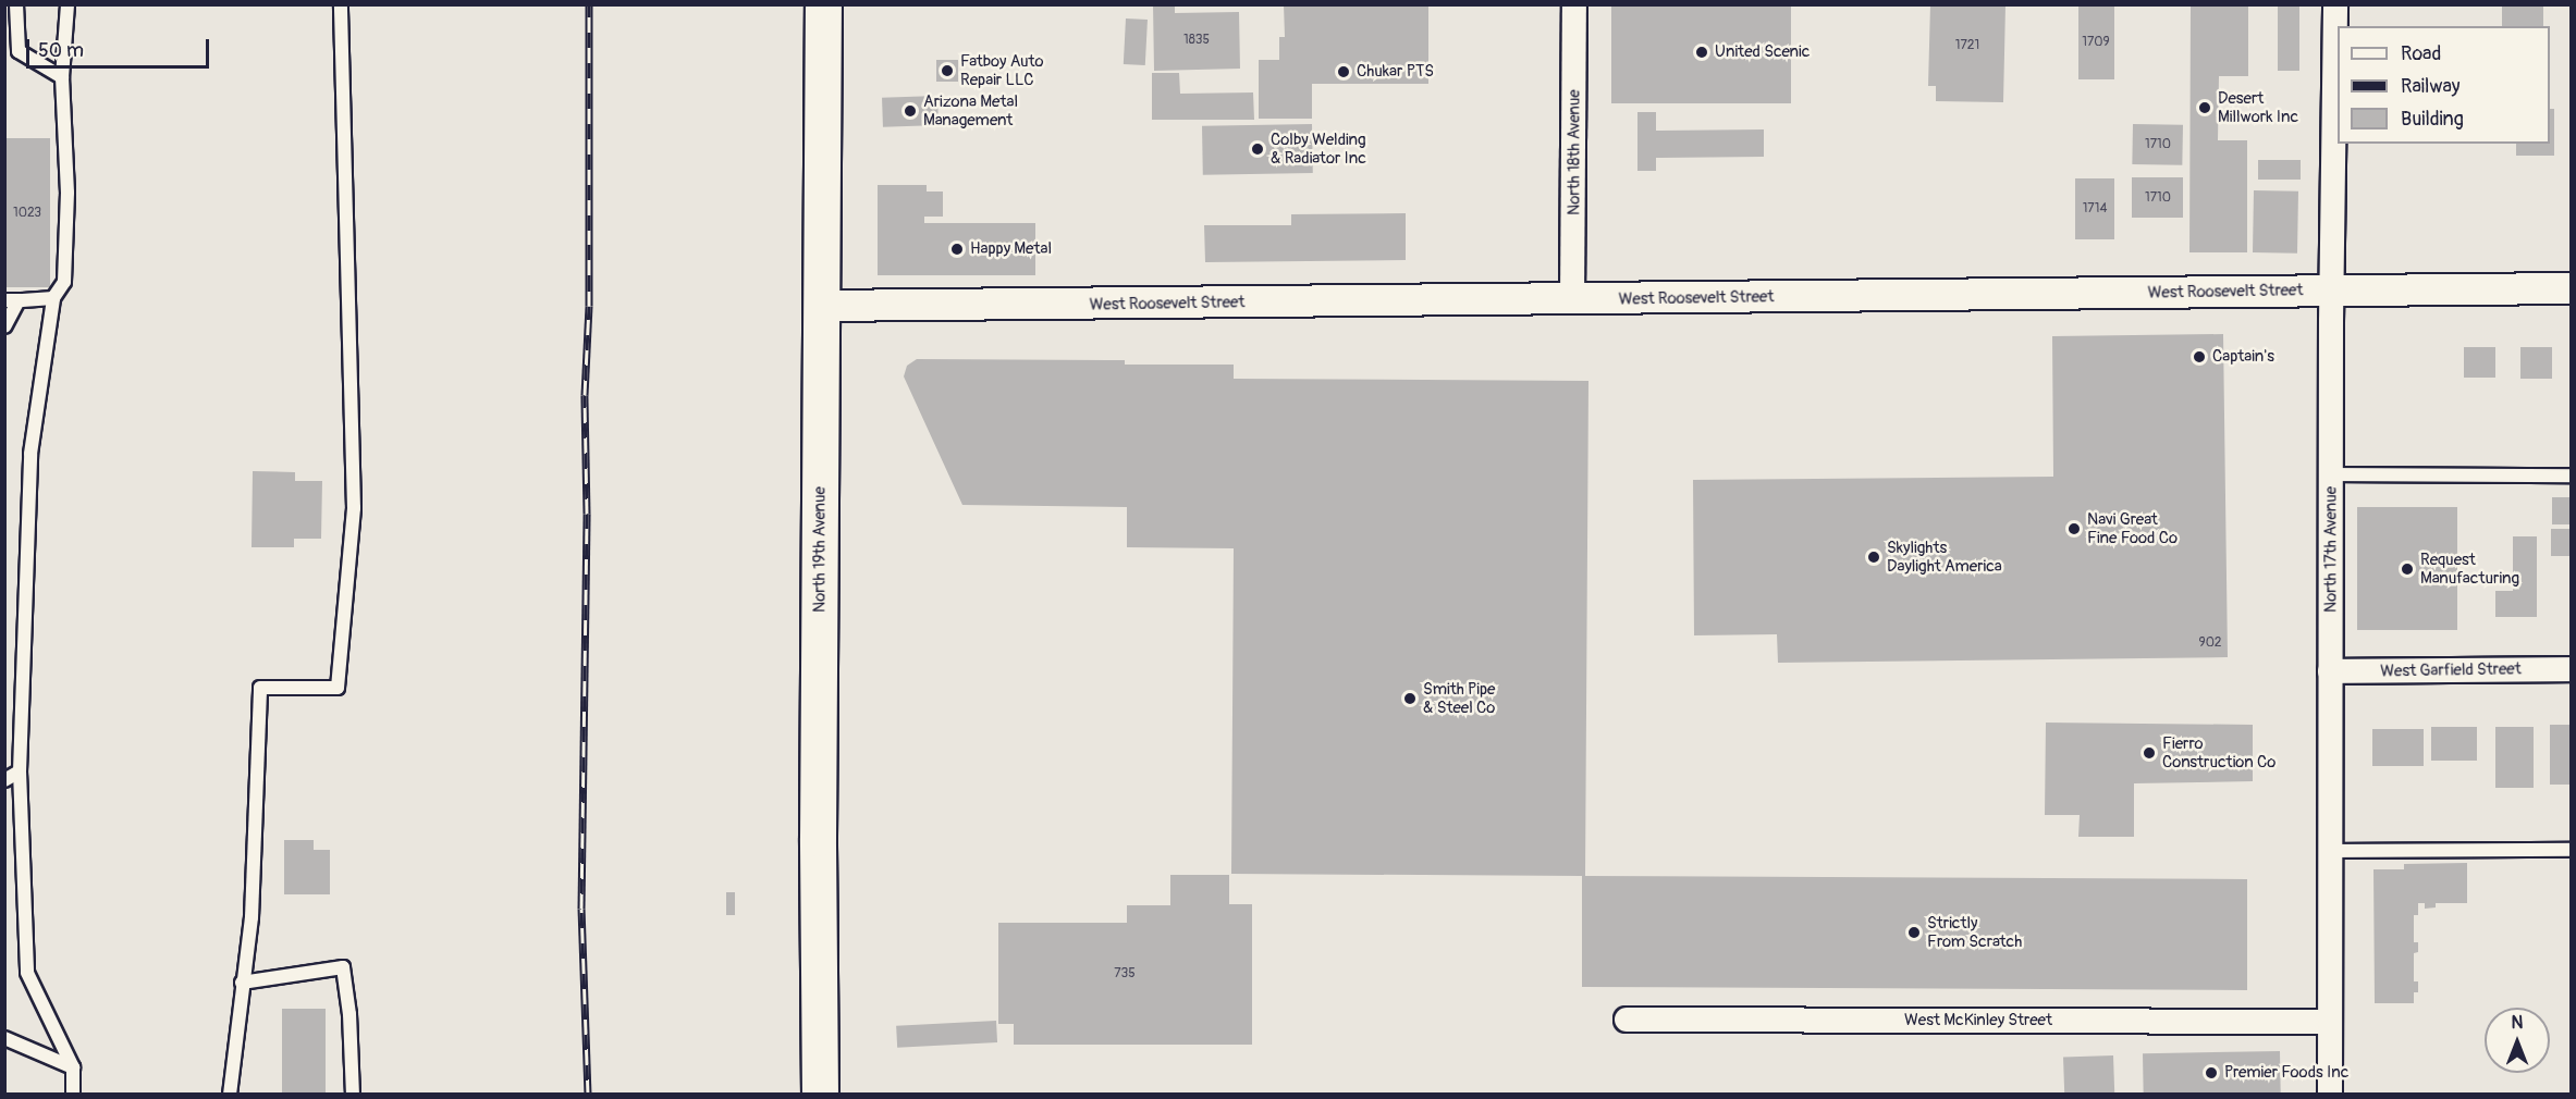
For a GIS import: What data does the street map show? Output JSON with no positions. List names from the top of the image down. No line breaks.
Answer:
{"streets":{"main road":["North 19th Avenue"],"street":["North 18th Avenue","West Roosevelt Street","North 17th Avenue","West Garfield Street","West McKinley Street"]},"crossings":[["North 18th Avenue","West Roosevelt Street"],["West Roosevelt Street","North 19th Avenue"],["West Roosevelt Street","North 17th Avenue"],["North 17th Avenue","West Garfield Street"],["North 17th Avenue","West McKinley Street"]],"places":["United Scenic","Fatboy Auto Repair LLC","Chukar PTS","Desert Millwork Inc","Arizona Metal Management","Colby Welding & Radiator Inc","Happy Metal","Captain's","Navi Great Fine Food Co","Skylights Daylight America","Request Manufacturing","Smith Pipe & Steel Co","Fierro Construction Co","Strictly From Scratch","Premier Foods Inc"],"house_numbers":["1835","1709","1721","1710","1710","1714","1023","902","735"],"legend":["Road","Railway","Building"],"scale_bar":"50 m","north":"top"}
